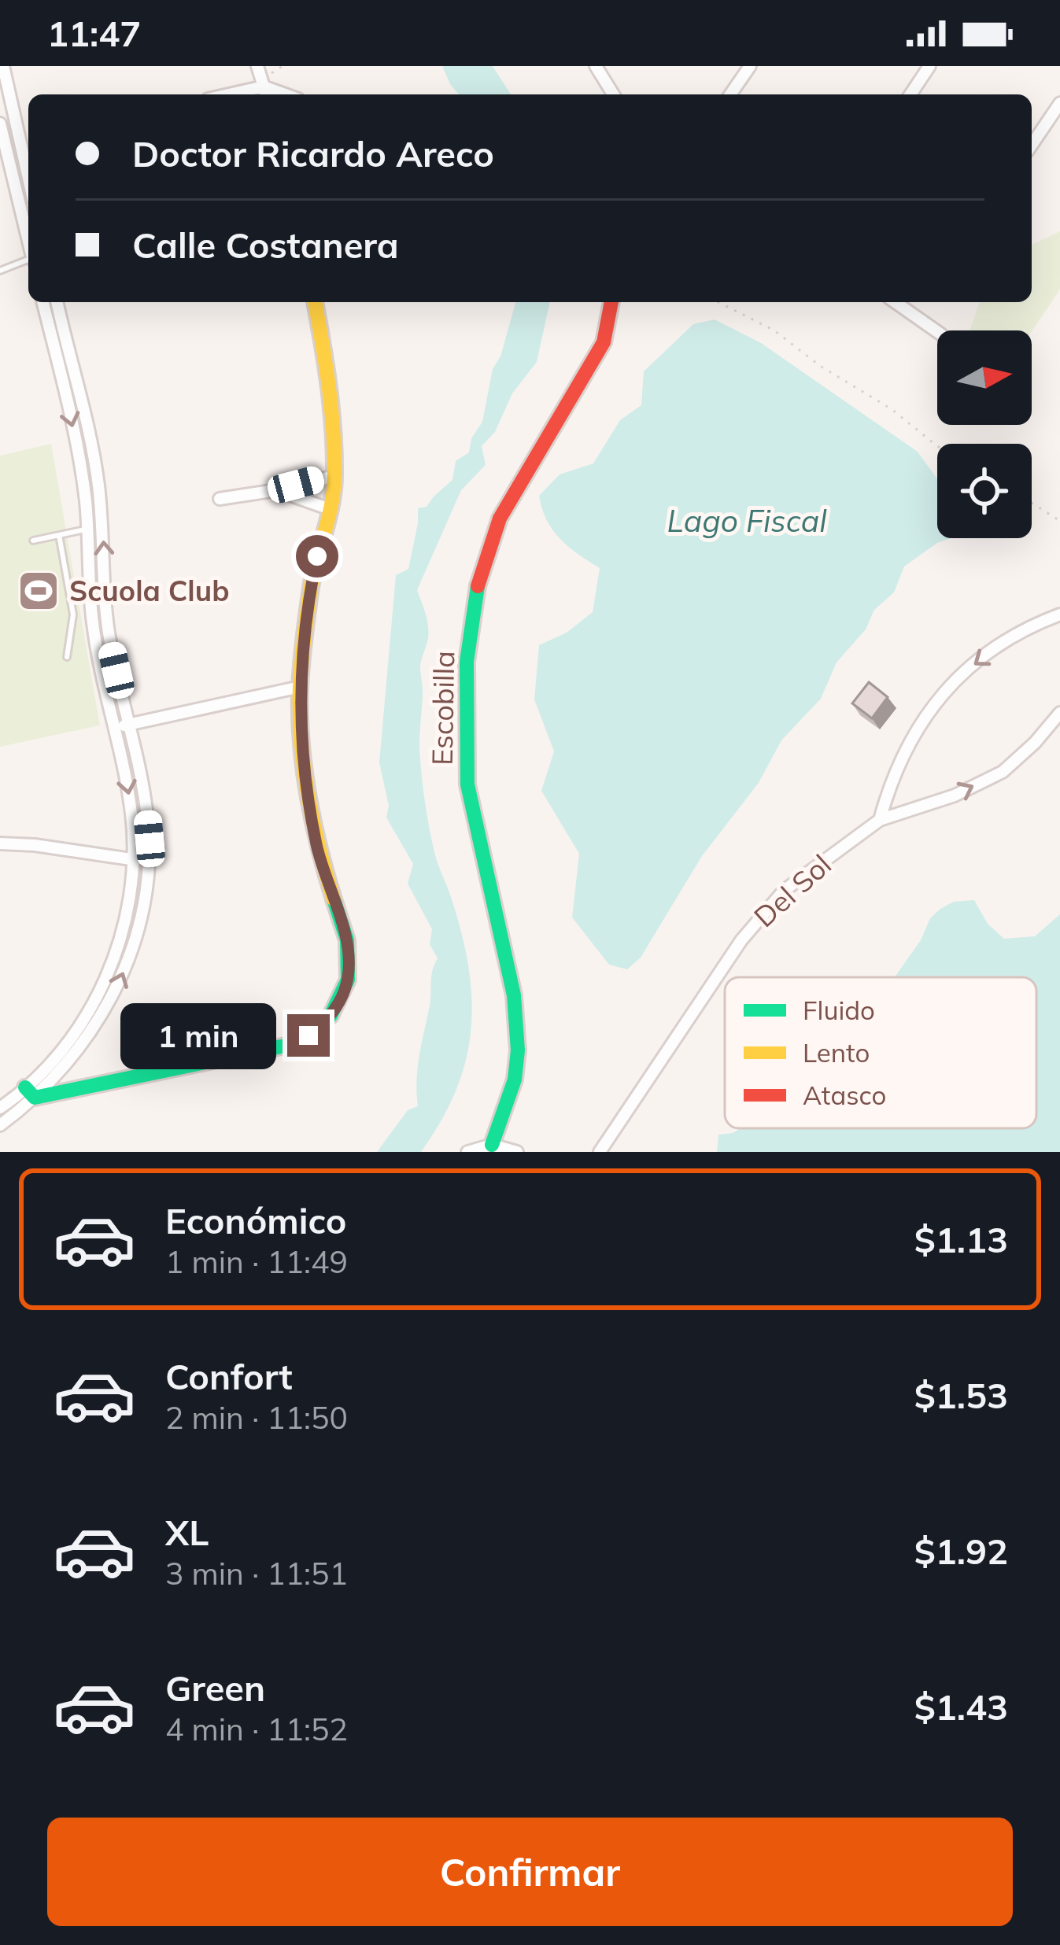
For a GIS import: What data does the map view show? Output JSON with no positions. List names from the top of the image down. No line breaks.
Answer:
{"streets":{"street":["Escobilla","Del Sol"]},"water":["Lago Fiscal"],"places":{"sports":["Scuola Club"]},"legend":["Fluido","Lento","Atasco"],"north":"right","page":{"status":"11:47","banner":["Doctor Ricardo Areco","Calle Costanera"],"bubble":"1 min","list":[{"name":"Económico","note":"1 min · 11:49","value":"$1.13"},{"name":"Confort","note":"2 min · 11:50","value":"$1.53"},{"name":"XL","note":"3 min · 11:51","value":"$1.92"},{"name":"Green","note":"4 min · 11:52","value":"$1.43"}],"buttons":"Confirmar"}}
